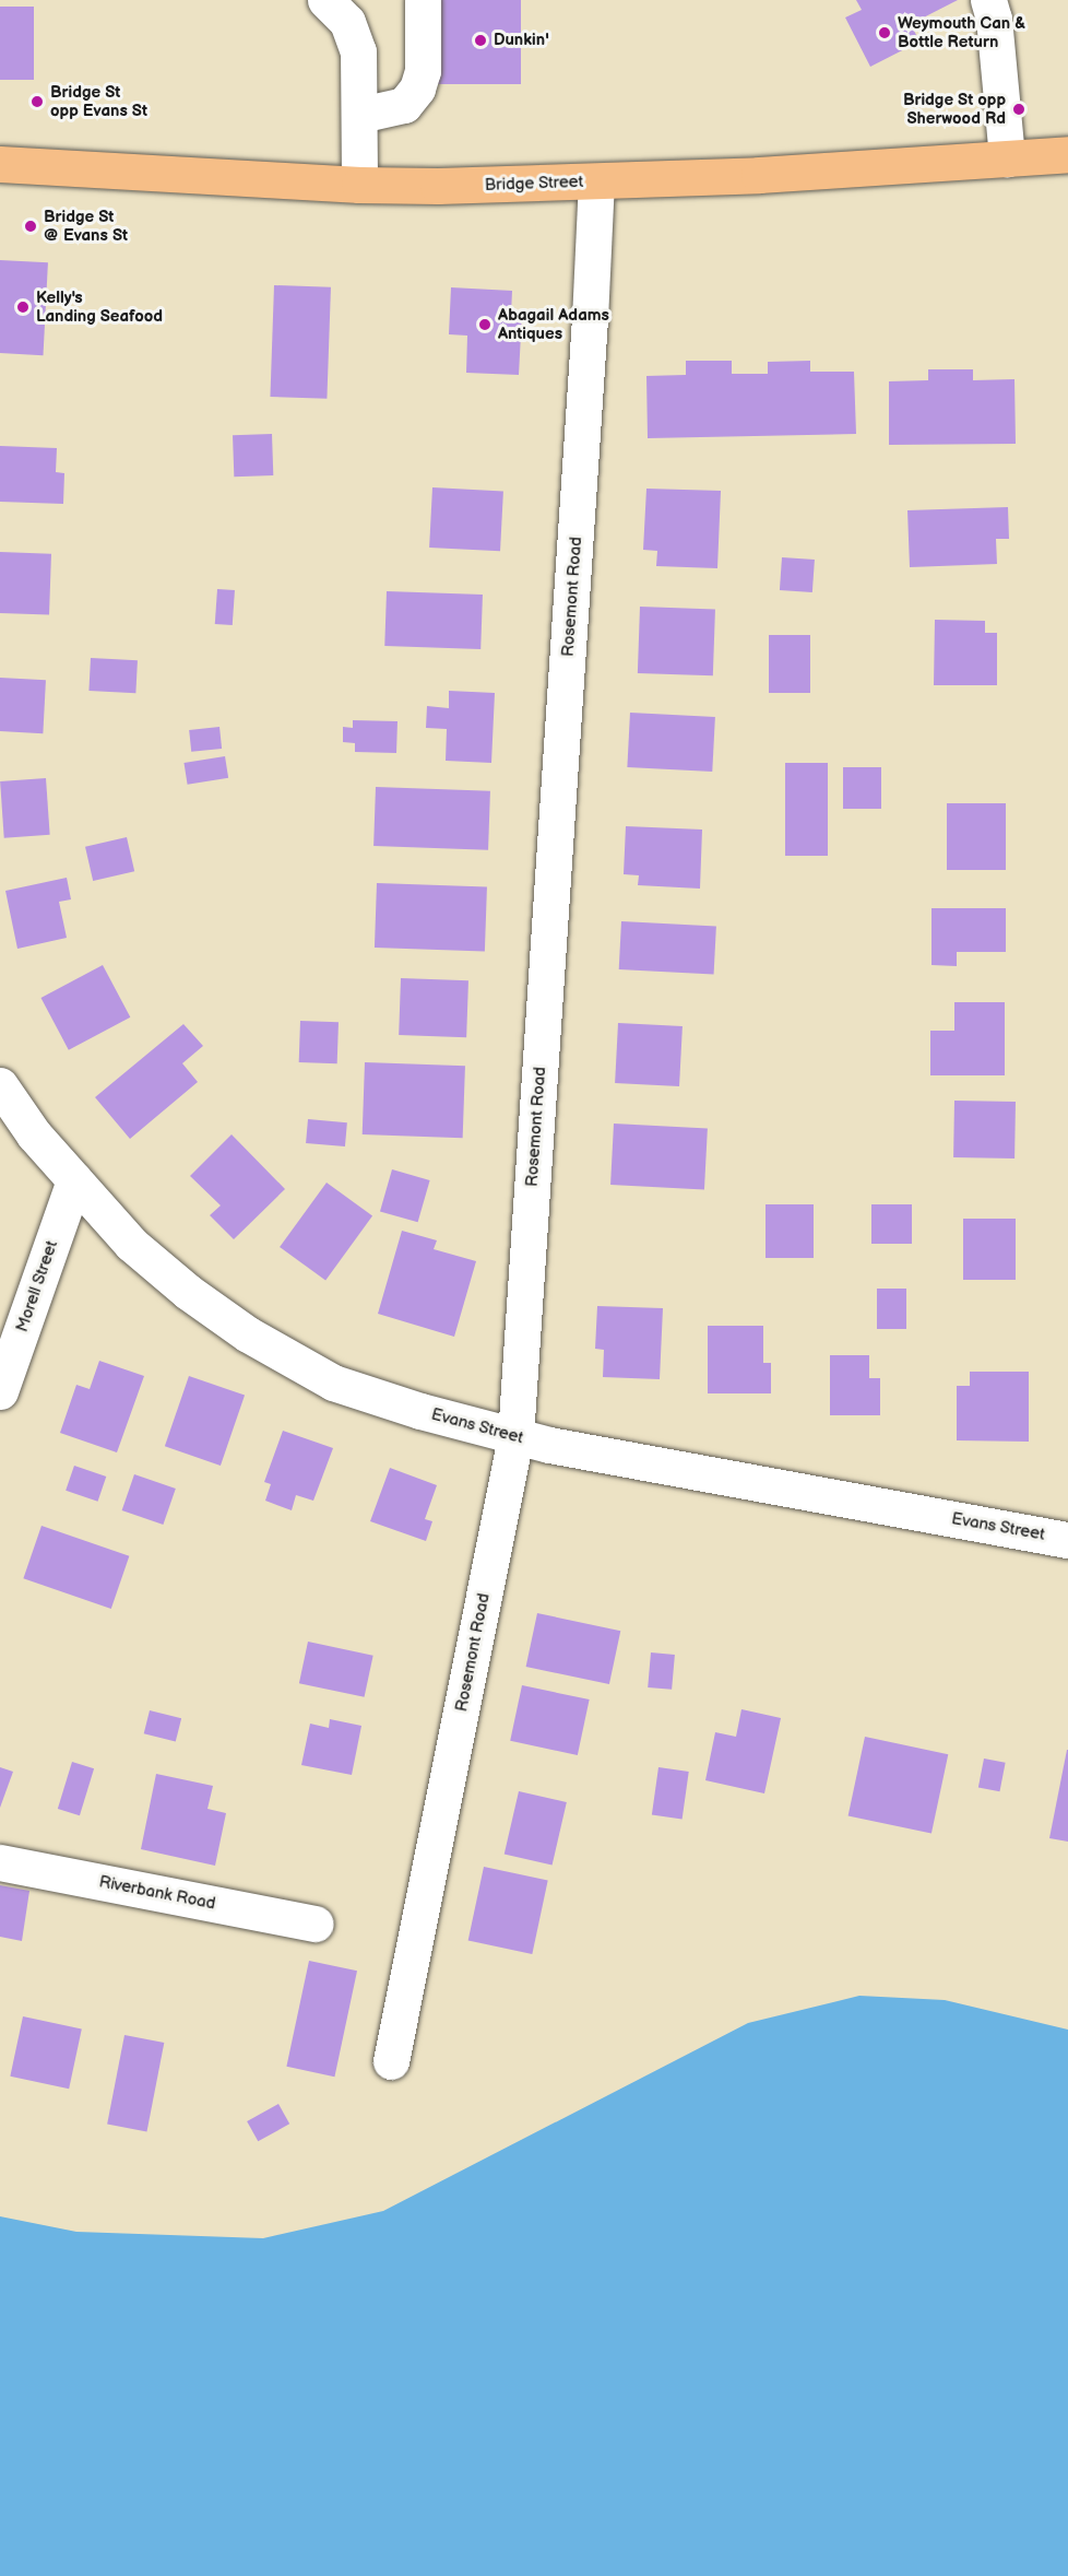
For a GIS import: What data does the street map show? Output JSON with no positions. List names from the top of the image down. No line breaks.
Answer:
{"streets":{"main road":["Bridge Street"],"street":["Rosemont Road","Morell Street","Evans Street","Riverbank Road"]},"crossings":[["Bridge Street","Rosemont Road"],["Rosemont Road","Evans Street"],["Morell Street","Evans Street"]],"places":["Weymouth Can & Bottle Return","Dunkin'","Bridge St opp Evans St","Bridge St opp Sherwood Rd","Bridge St @ Evans St","Kelly's Landing Seafood","Abagail Adams Antiques"]}
